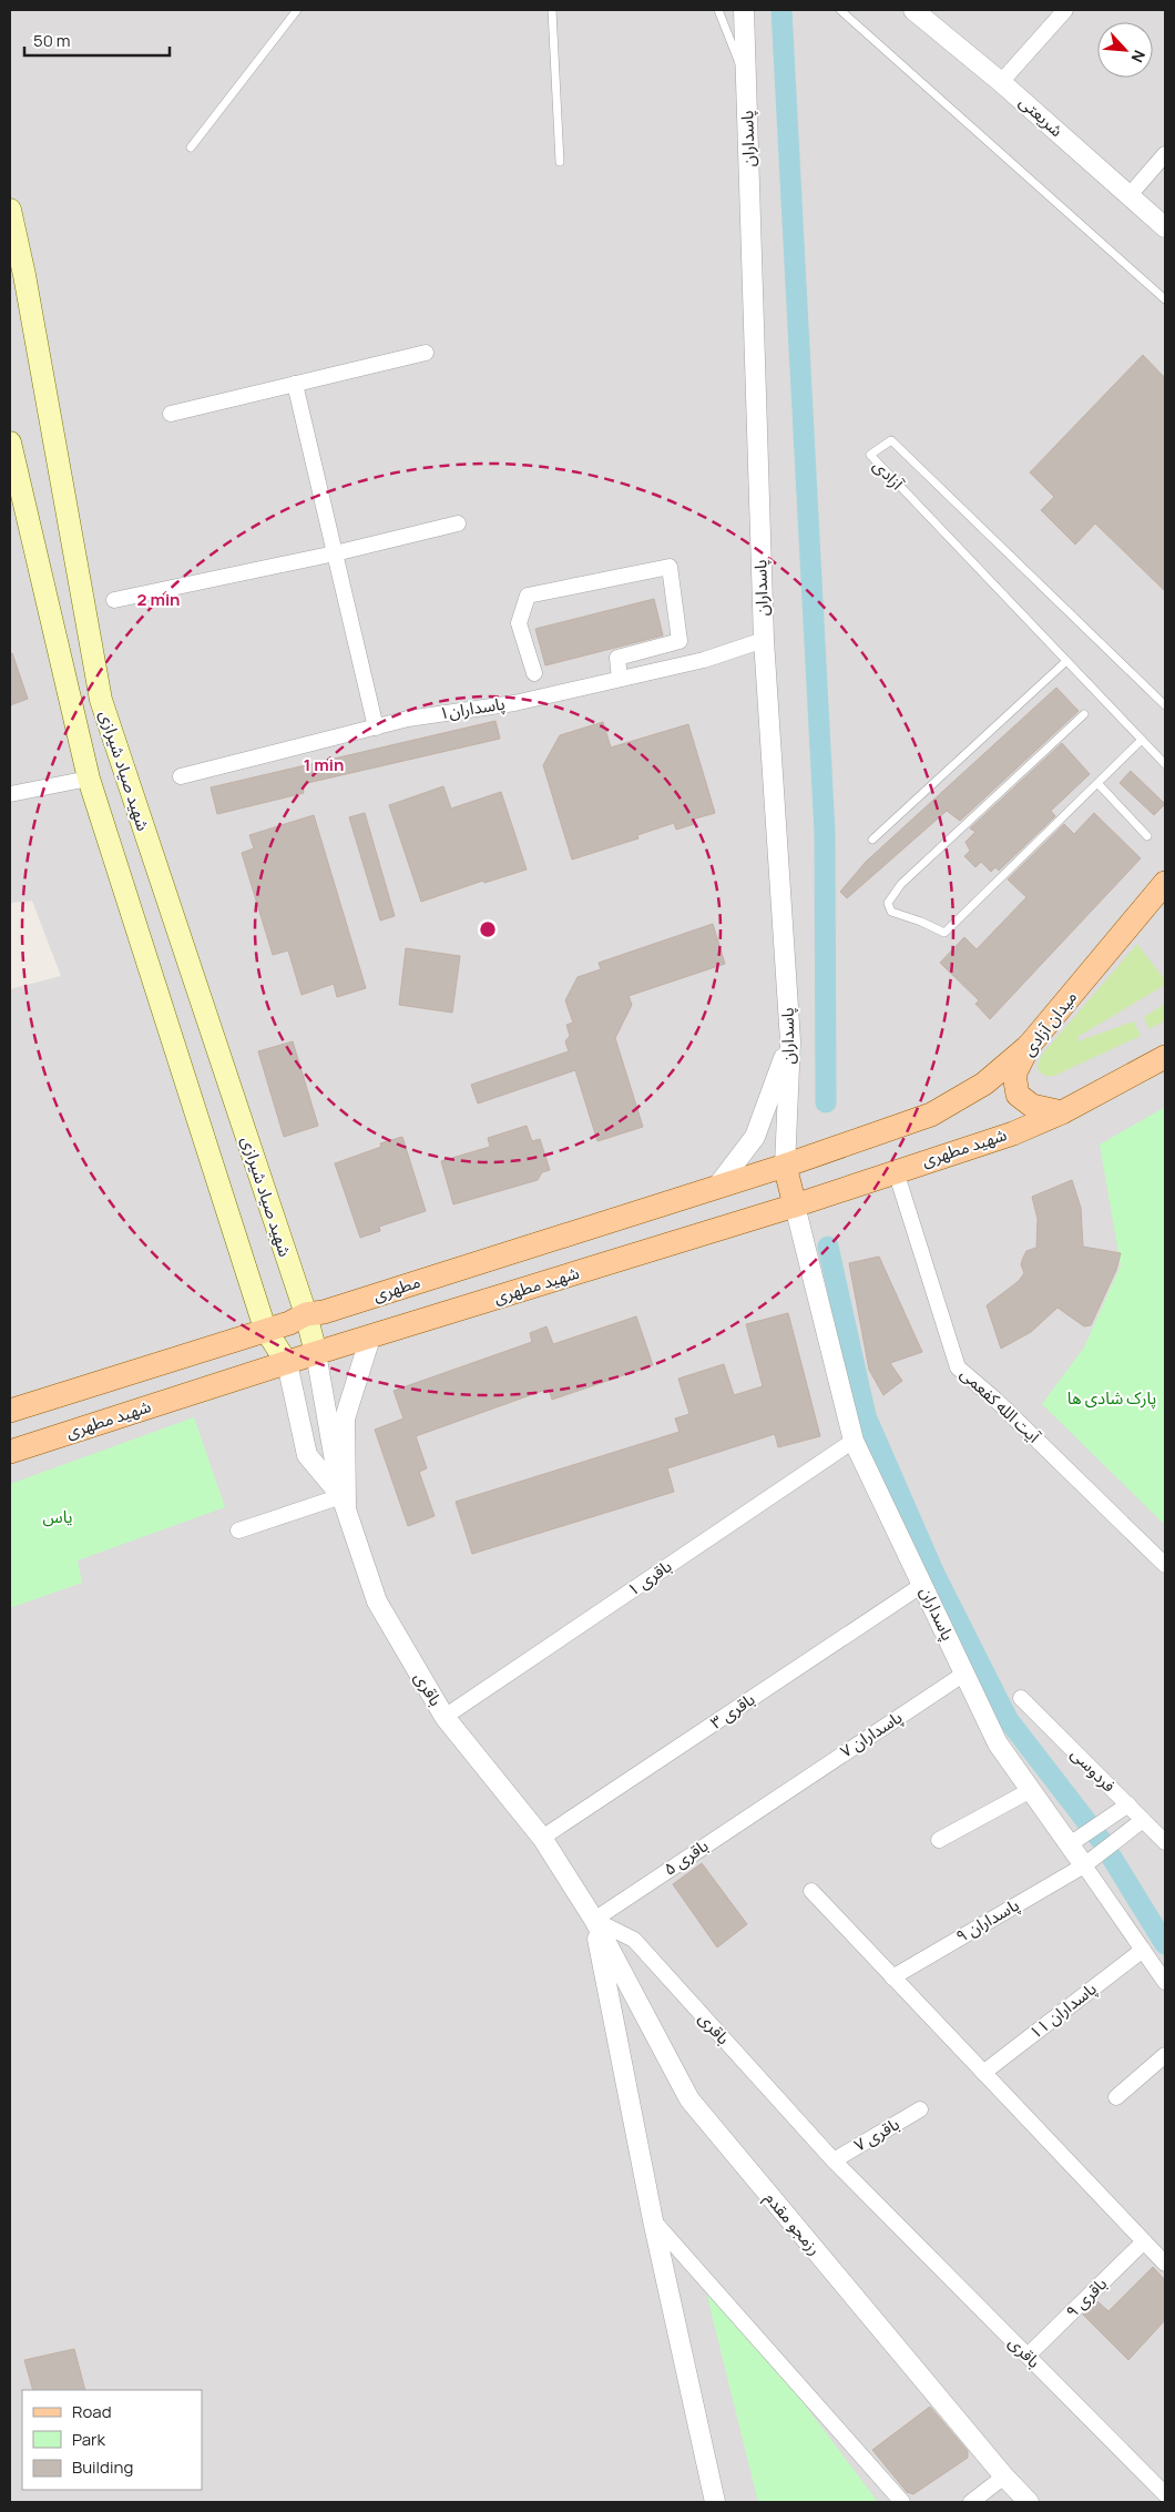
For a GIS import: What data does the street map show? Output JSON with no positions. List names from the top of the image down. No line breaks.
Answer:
{"streets":{"main road":["شهید صیاد شیرازی","میدان آزادی","شهید مطهری","مطهری"],"street":["شریعتی","پاسداران","پاسداران۱","آیت الله کفعمی","باقری ۱","باقری","باقری ۳","پاسداران ۷","فردوسی","باقری ۵","پاسداران ۹","پاسداران ۱۱","باقری ۷","رزمجو مقدم","باقری ۹"],"lane":["آزادی"]},"crossings":[["پاسداران","پاسداران۱"],["پاسداران","شهید مطهری"],["پاسداران","مطهری"],["پاسداران","باقری ۱"],["پاسداران","باقری ۳"],["پاسداران","پاسداران ۷"],["پاسداران","پاسداران ۹"],["پاسداران","پاسداران ۱۱"],["شهید صیاد شیرازی","شهید مطهری"],["شهید صیاد شیرازی","مطهری"],["شهید صیاد شیرازی","باقری"],["میدان آزادی","شهید مطهری"],["شهید مطهری","آیت الله کفعمی"],["شهید مطهری","باقری"],["باقری ۱","باقری"],["باقری","باقری ۳"],["باقری","باقری ۵"],["باقری","باقری ۷"],["باقری","رزمجو مقدم"],["باقری","باقری ۹"],["پاسداران ۷","باقری ۵"],["فردوسی","پاسداران ۹"],["باقری ۵","رزمجو مقدم"]],"parks":["پارک شادی ها","یاس"],"legend":["Road","Park","Building"],"scale_bar":"50 m","north":"bottom right","rings":["2 min","1 min"]}
